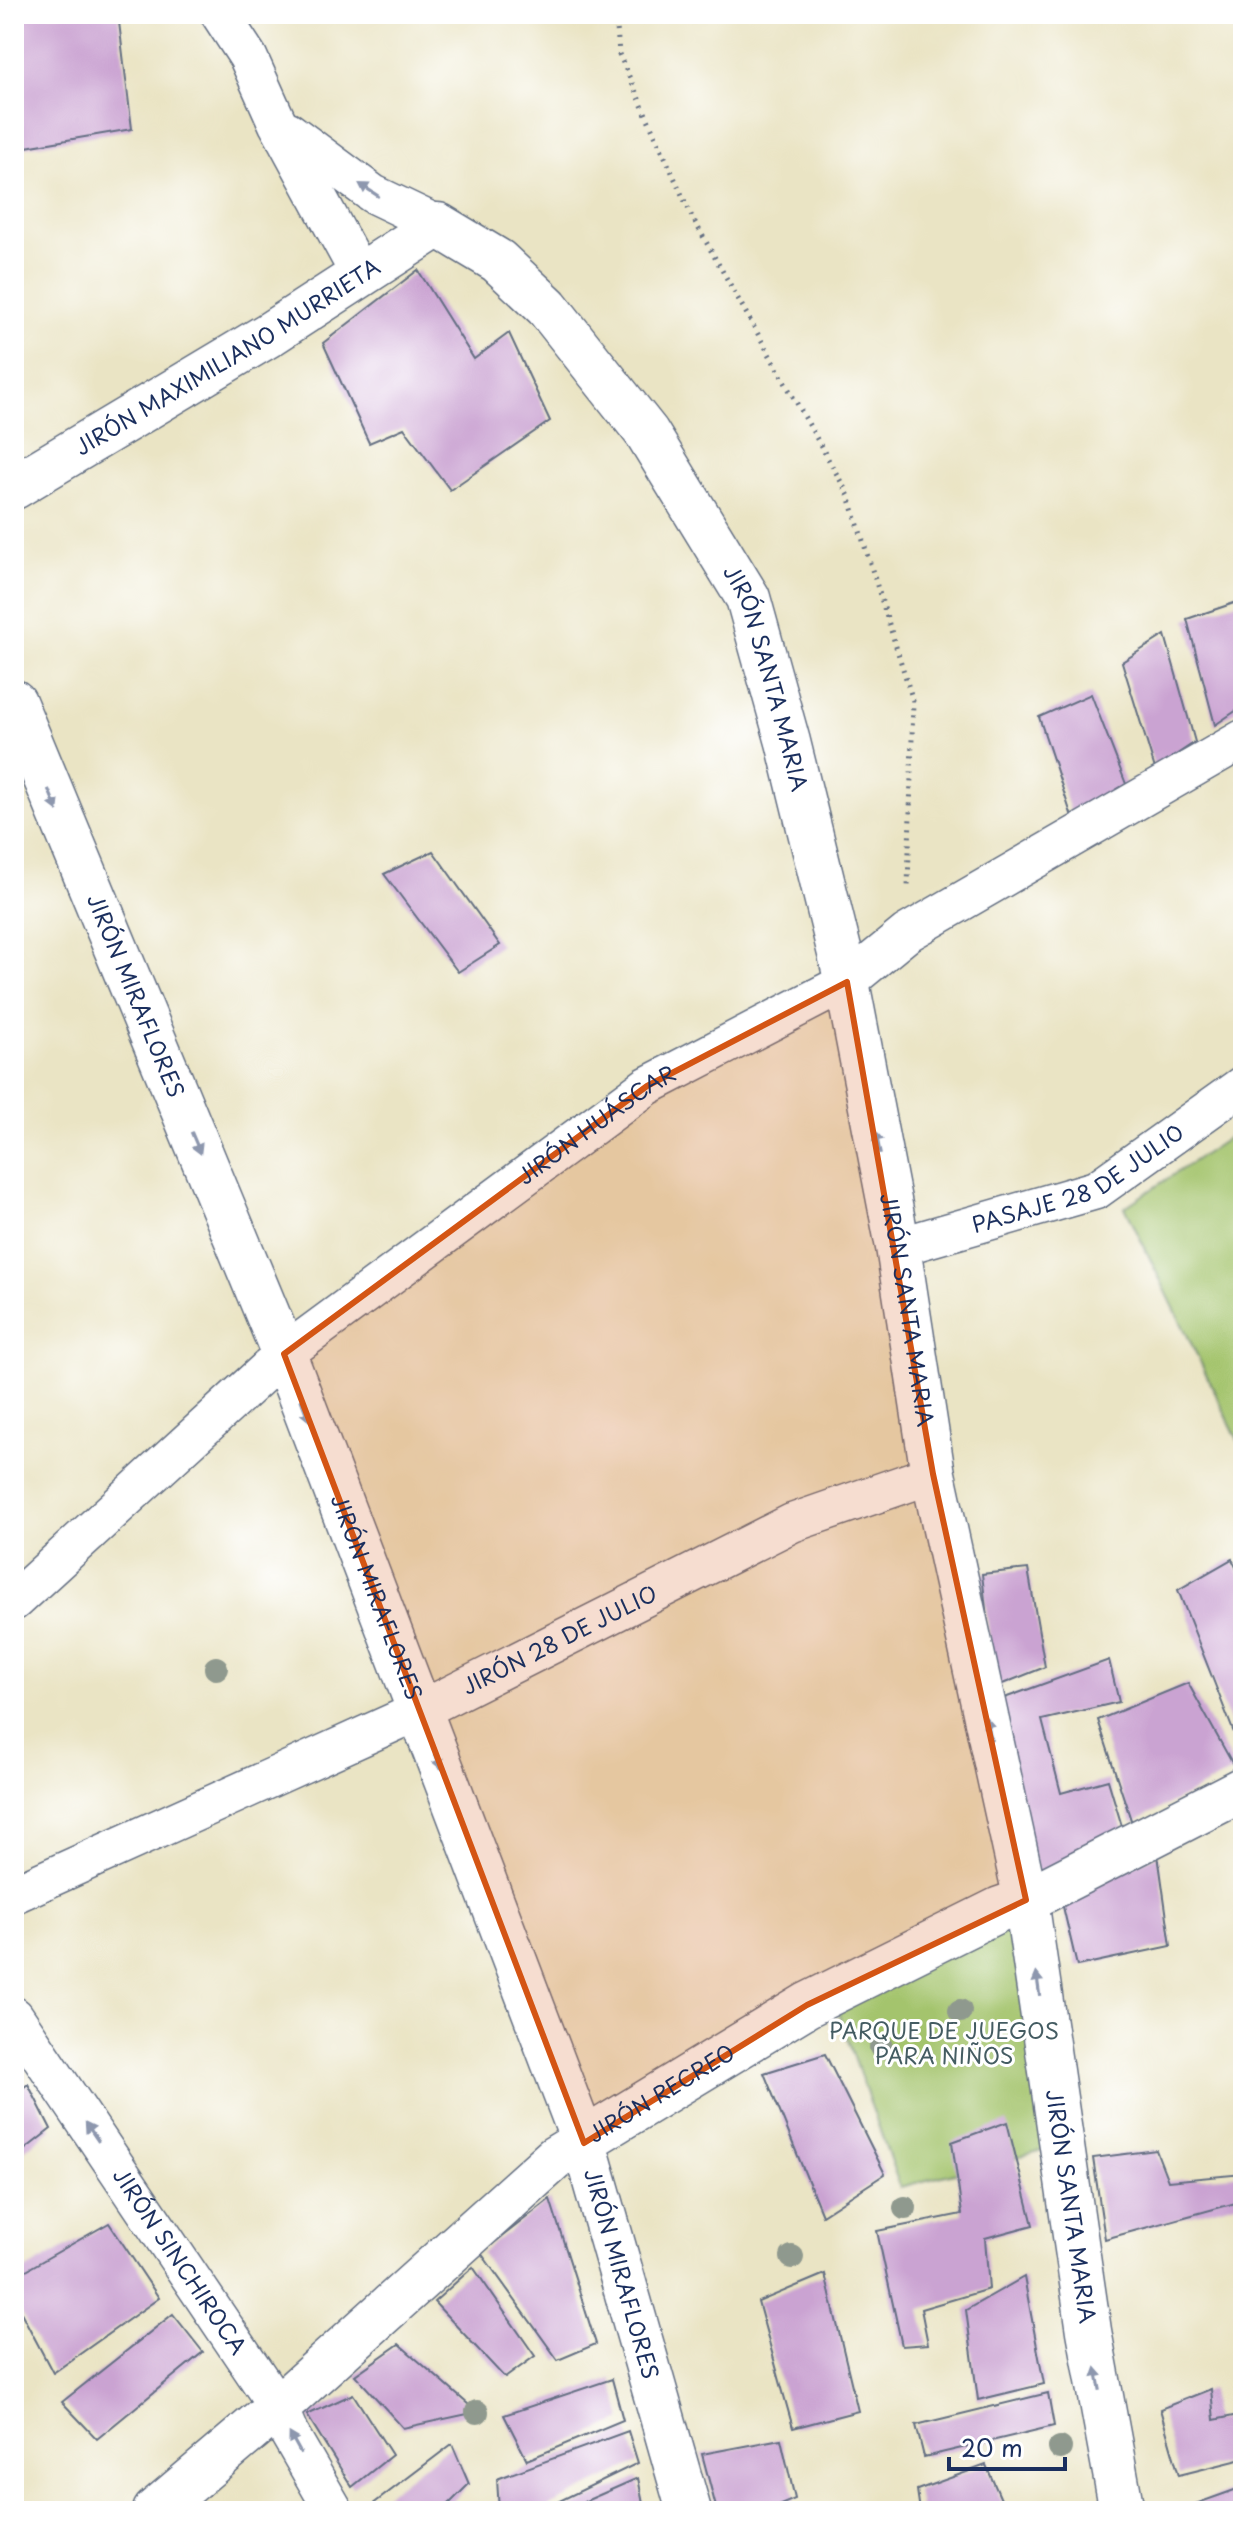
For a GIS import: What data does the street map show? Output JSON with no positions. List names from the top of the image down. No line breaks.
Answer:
{"streets":{"street":["JIRÓN MAXIMILIANO MURRIETA","JIRÓN SANTA MARIA","JIRÓN MIRAFLORES","JIRÓN HUÁSCAR","PASAJE 28 DE JULIO","JIRÓN 28 DE JULIO","JIRÓN RECREO","JIRÓN SINCHIROCA"]},"crossings":[["JIRÓN MAXIMILIANO MURRIETA","JIRÓN SANTA MARIA"],["JIRÓN SANTA MARIA","JIRÓN HUÁSCAR"],["JIRÓN SANTA MARIA","PASAJE 28 DE JULIO"],["JIRÓN SANTA MARIA","JIRÓN 28 DE JULIO"],["JIRÓN SANTA MARIA","JIRÓN RECREO"],["JIRÓN MIRAFLORES","JIRÓN HUÁSCAR"],["JIRÓN MIRAFLORES","JIRÓN 28 DE JULIO"],["JIRÓN MIRAFLORES","JIRÓN RECREO"],["JIRÓN RECREO","JIRÓN SINCHIROCA"]],"one_way":["JIRÓN SANTA MARIA","JIRÓN MIRAFLORES","JIRÓN SINCHIROCA"],"parks":["PARQUE DE JUEGOS PARA NIÑOS"],"scale_bar":"20 m"}
